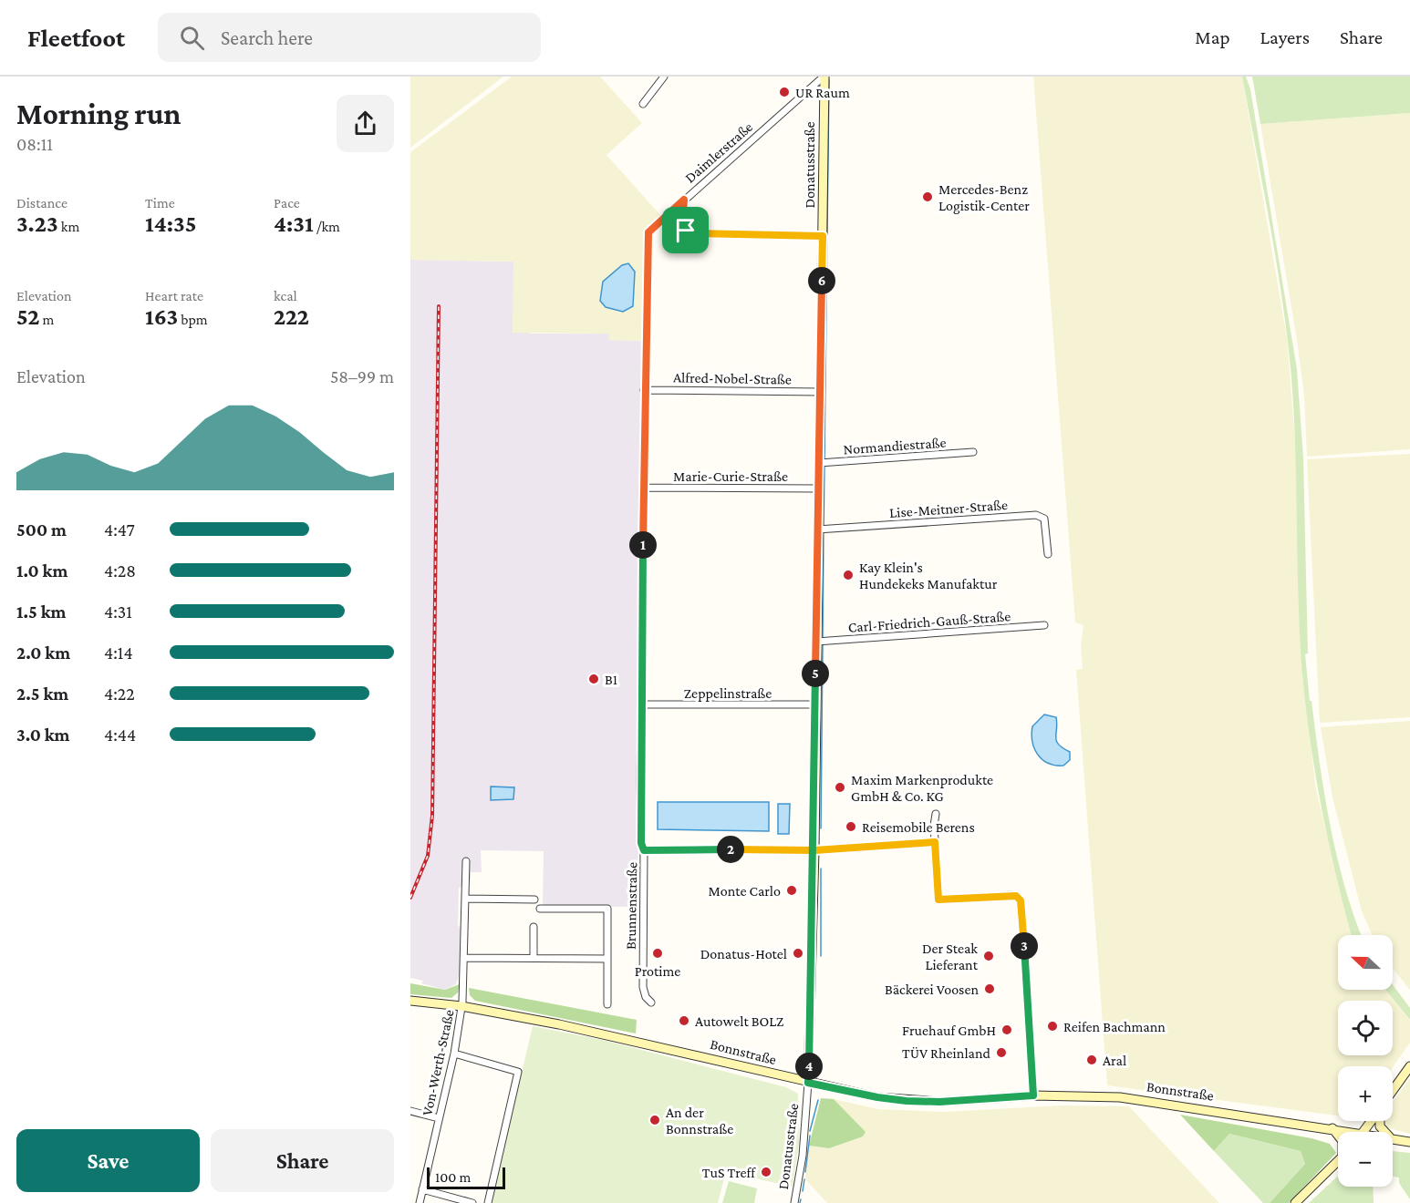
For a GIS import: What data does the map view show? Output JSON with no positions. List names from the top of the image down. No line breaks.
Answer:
{"streets":{"main road":["Donatusstraße","Bonnstraße"],"street":["Daimlerstraße","Alfred-Nobel-Straße","Normandiestraße","Marie-Curie-Straße","Lise-Meitner-Straße","Carl-Friedrich-Gauß-Straße","Zeppelinstraße","Brunnenstraße","Von-Werth-Straße"]},"crossings":[["Daimlerstraße","Donatusstraße"],["Daimlerstraße","Brunnenstraße"],["Donatusstraße","Alfred-Nobel-Straße"],["Donatusstraße","Normandiestraße"],["Donatusstraße","Marie-Curie-Straße"],["Donatusstraße","Lise-Meitner-Straße"],["Donatusstraße","Carl-Friedrich-Gauß-Straße"],["Donatusstraße","Zeppelinstraße"],["Donatusstraße","Bonnstraße"],["Alfred-Nobel-Straße","Brunnenstraße"],["Marie-Curie-Straße","Brunnenstraße"],["Zeppelinstraße","Brunnenstraße"],["Bonnstraße","Von-Werth-Straße"]],"places":["UR Raum","Mercedes-Benz Logistik-Center","Kay Klein's Hundekeks Manufaktur","B1","Maxim Markenprodukte GmbH & Co. KG","Reisemobile Berens","Monte Carlo","Protime","Donatus-Hotel","Der Steak Lieferant","Bäckerei Voosen","Autowelt BOLZ","Reifen Bachmann","Fruehauf GmbH","TÜV Rheinland","Aral","An der Bonnstraße","TuS Treff"],"scale_bar":"100 m","north":"left","page":{"header":"Fleetfoot","search":"Search here","nav":["Map","Layers","Share"],"heading":["Morning run","08:11"],"stats":[["Distance","3.23 km"],["Time","14:35"],["Pace","4:31 /km"],["Elevation","52 m"],["Heart rate","163 bpm"],["kcal","222"]],"pins":["6","1","5","2","3","4"],"chart":["Elevation","58–99 m"],"list":[{"name":"500 m","note":"4:47"},{"name":"1.0 km","note":"4:28"},{"name":"1.5 km","note":"4:31"},{"name":"2.0 km","note":"4:14"},{"name":"2.5 km","note":"4:22"},{"name":"3.0 km","note":"4:44"}],"map_buttons":["+","−"],"buttons":["Save","Share"],"scale":"100 m"}}
